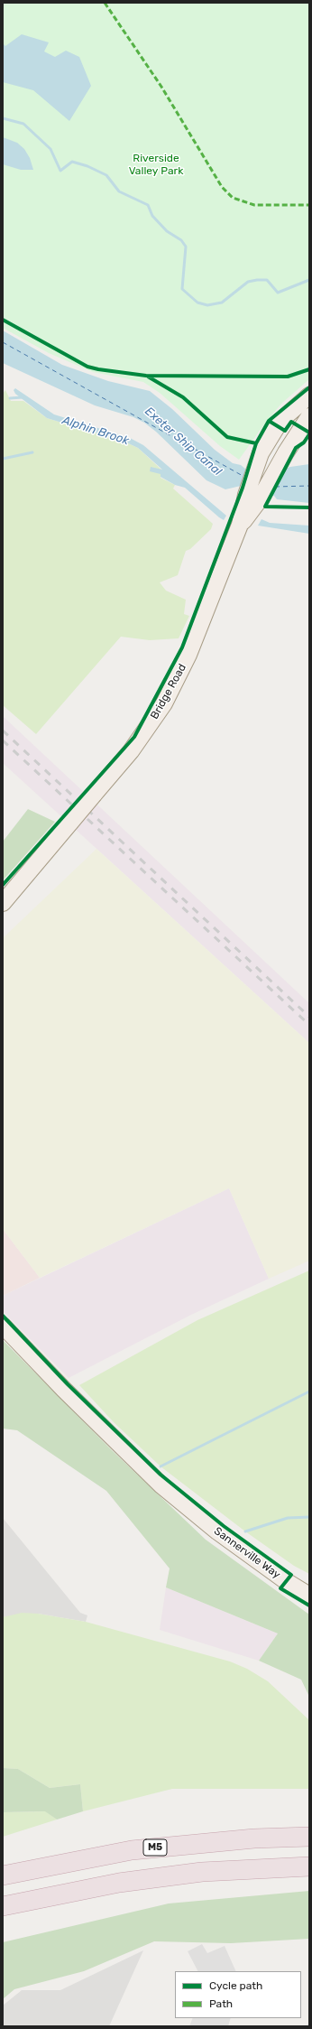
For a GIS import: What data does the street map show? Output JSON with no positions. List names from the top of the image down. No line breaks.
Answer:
{"streets":{"highway":["M5"],"main road":["Bridge Road","Sannerville Way"]},"water":["Alphin Brook","Exeter Ship Canal"],"parks":["Riverside Valley Park"],"legend":["Cycle path","Path"]}
